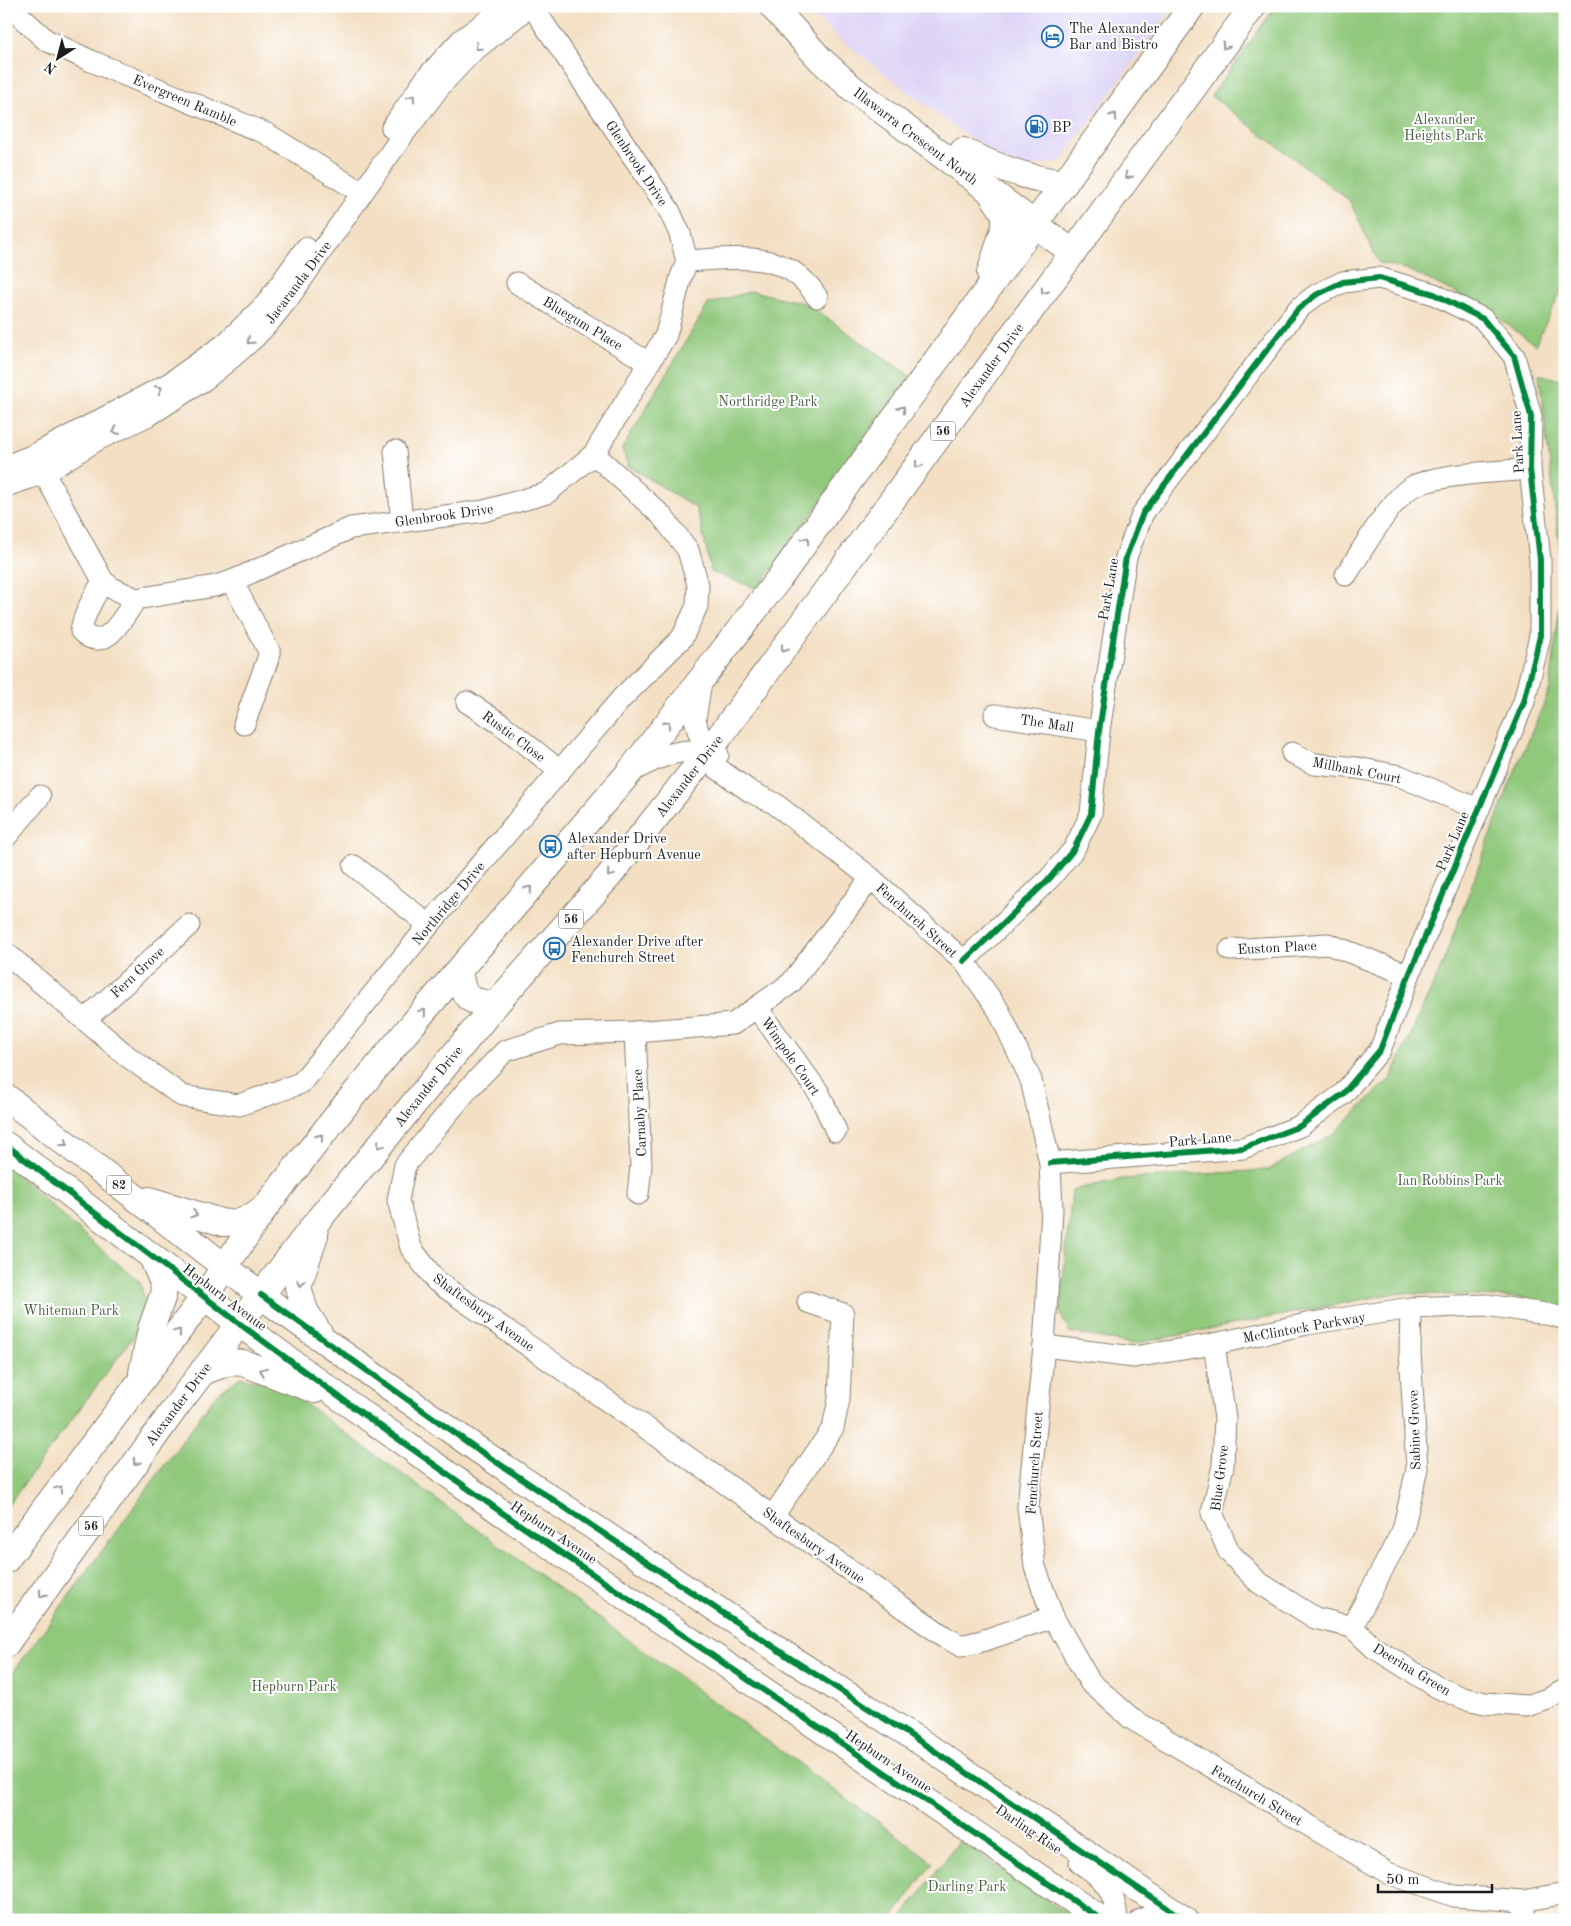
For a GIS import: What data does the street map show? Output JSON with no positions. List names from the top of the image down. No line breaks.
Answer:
{"streets":{"main road":["Illawarra Crescent North","Alexander Drive","56","82","Hepburn Avenue"],"street":["Evergreen Ramble","Glenbrook Drive","Jacaranda Drive","Bluegum Place","Park Lane","The Mall","Rustic Close","Millbank Court","Northridge Drive","Fenchurch Street","Euston Place","Fern Grove","Wimpole Court","Carnaby Place","Shaftesbury Avenue","McClintock Parkway","Sabine Grove","Blue Grove","Deerina Green","Darling Rise"]},"crossings":[["Evergreen Ramble","Jacaranda Drive"],["Illawarra Crescent North","Alexander Drive"],["Glenbrook Drive","Jacaranda Drive"],["Glenbrook Drive","Bluegum Place"],["Glenbrook Drive","Northridge Drive"],["Alexander Drive","Fenchurch Street"],["Alexander Drive","Hepburn Avenue"],["Park Lane","The Mall"],["Park Lane","Millbank Court"],["Park Lane","Fenchurch Street"],["Park Lane","Euston Place"],["Rustic Close","Northridge Drive"],["Northridge Drive","Fern Grove"],["Fenchurch Street","Shaftesbury Avenue"],["Fenchurch Street","McClintock Parkway"],["Wimpole Court","Shaftesbury Avenue"],["Carnaby Place","Shaftesbury Avenue"],["Hepburn Avenue","Darling Rise"],["McClintock Parkway","Sabine Grove"],["McClintock Parkway","Blue Grove"],["Sabine Grove","Blue Grove"],["Sabine Grove","Deerina Green"],["Blue Grove","Deerina Green"]],"parks":["Alexander Heights Park","Northridge Park","Ian Robbins Park","Whiteman Park","Hepburn Park","Darling Park"],"places":{"hotel":["The Alexander Bar and Bistro"],"fuel station":["BP"],"bus stop":["Alexander Drive after Hepburn Avenue","Alexander Drive after Fenchurch Street"]},"scale_bar":"50 m","north":"bottom left"}
